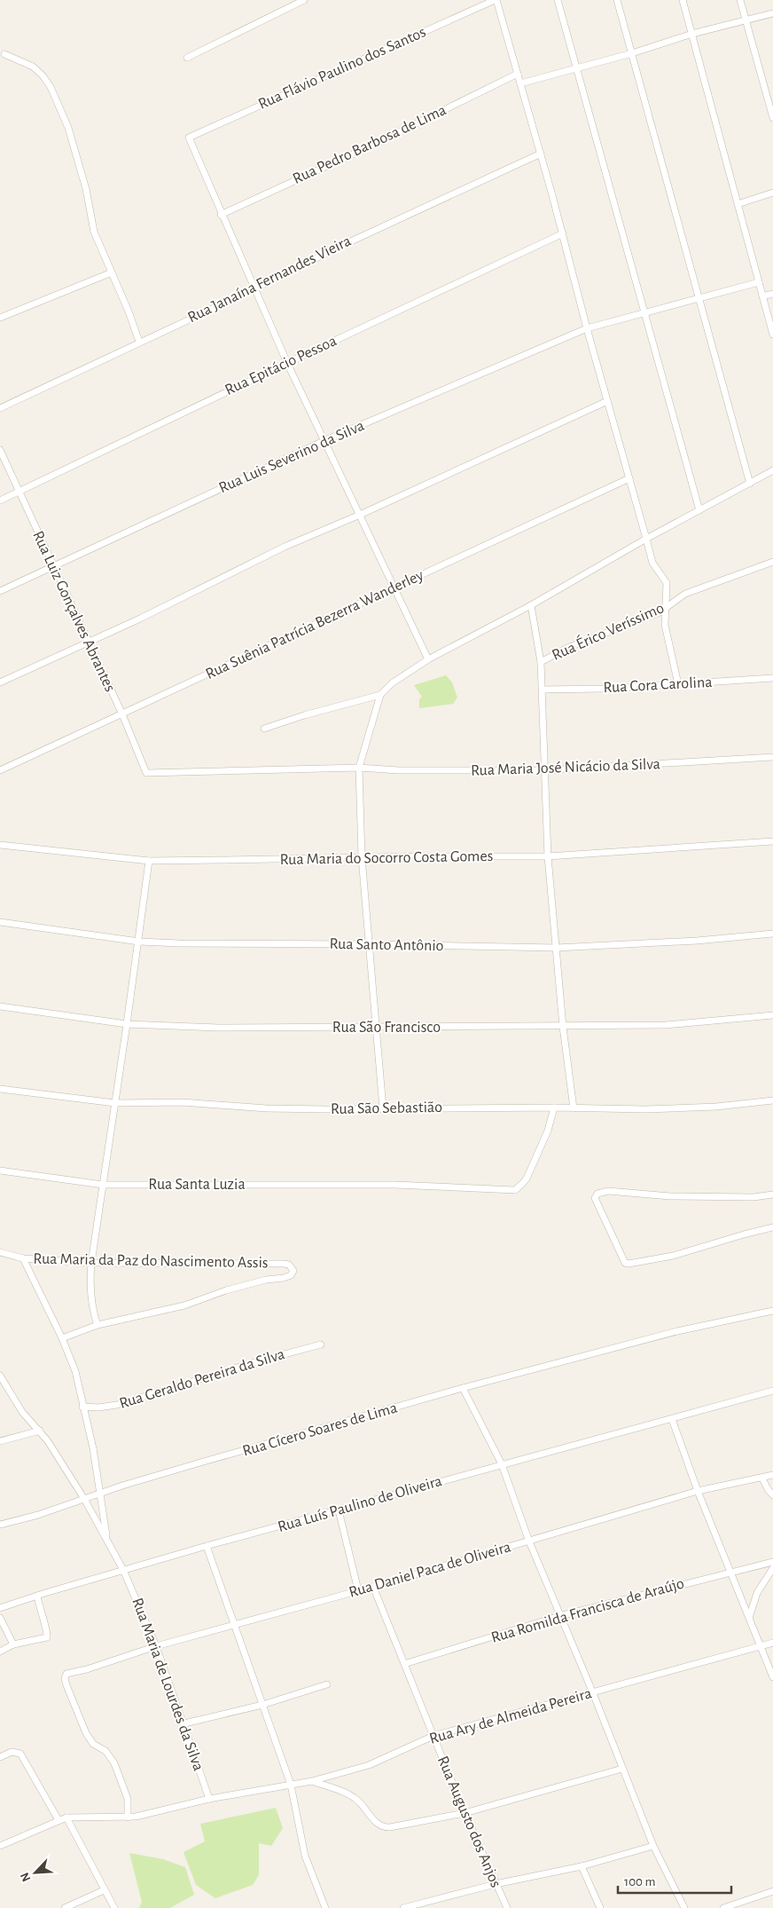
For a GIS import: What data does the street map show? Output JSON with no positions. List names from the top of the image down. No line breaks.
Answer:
{"streets":{"street":["Rua Flávio Paulino dos Santos","Rua Pedro Barbosa de Lima","Rua Janaína Fernandes Vieira","Rua Epitácio Pessoa","Rua Luis Severino da Silva","Rua Luiz Gonçalves Abrantes","Rua Suênia Patrícia Bezerra Wanderley","Rua Érico Veríssimo","Rua Cora Carolina","Rua Maria José Nicácio da Silva","Rua Maria do Socorro Costa Gomes","Rua Santo Antônio","Rua São Francisco","Rua São Sebastião","Rua Santa Luzia","Rua Maria da Paz do Nascimento Assis","Rua Geraldo Pereira da Silva","Rua Cícero Soares de Lima","Rua Luís Paulino de Oliveira","Rua Daniel Paca de Oliveira","Rua Romilda Francisca de Araújo","Rua Maria de Lourdes da Silva","Rua Ary de Almeida Pereira","Rua Augusto dos Anjos"]},"crossings":[["Rua Flávio Paulino dos Santos","Rua Pedro Barbosa de Lima"],["Rua Epitácio Pessoa","Rua Luiz Gonçalves Abrantes"],["Rua Luis Severino da Silva","Rua Luiz Gonçalves Abrantes"],["Rua Luiz Gonçalves Abrantes","Rua Suênia Patrícia Bezerra Wanderley"],["Rua Luiz Gonçalves Abrantes","Rua Maria José Nicácio da Silva"],["Rua São Sebastião","Rua Santa Luzia"],["Rua Cícero Soares de Lima","Rua Maria de Lourdes da Silva"],["Rua Luís Paulino de Oliveira","Rua Maria de Lourdes da Silva"],["Rua Daniel Paca de Oliveira","Rua Maria de Lourdes da Silva"],["Rua Daniel Paca de Oliveira","Rua Ary de Almeida Pereira"],["Rua Daniel Paca de Oliveira","Rua Augusto dos Anjos"],["Rua Romilda Francisca de Araújo","Rua Augusto dos Anjos"],["Rua Maria de Lourdes da Silva","Rua Ary de Almeida Pereira"],["Rua Ary de Almeida Pereira","Rua Augusto dos Anjos"]],"scale_bar":"100 m","north":"bottom left"}
